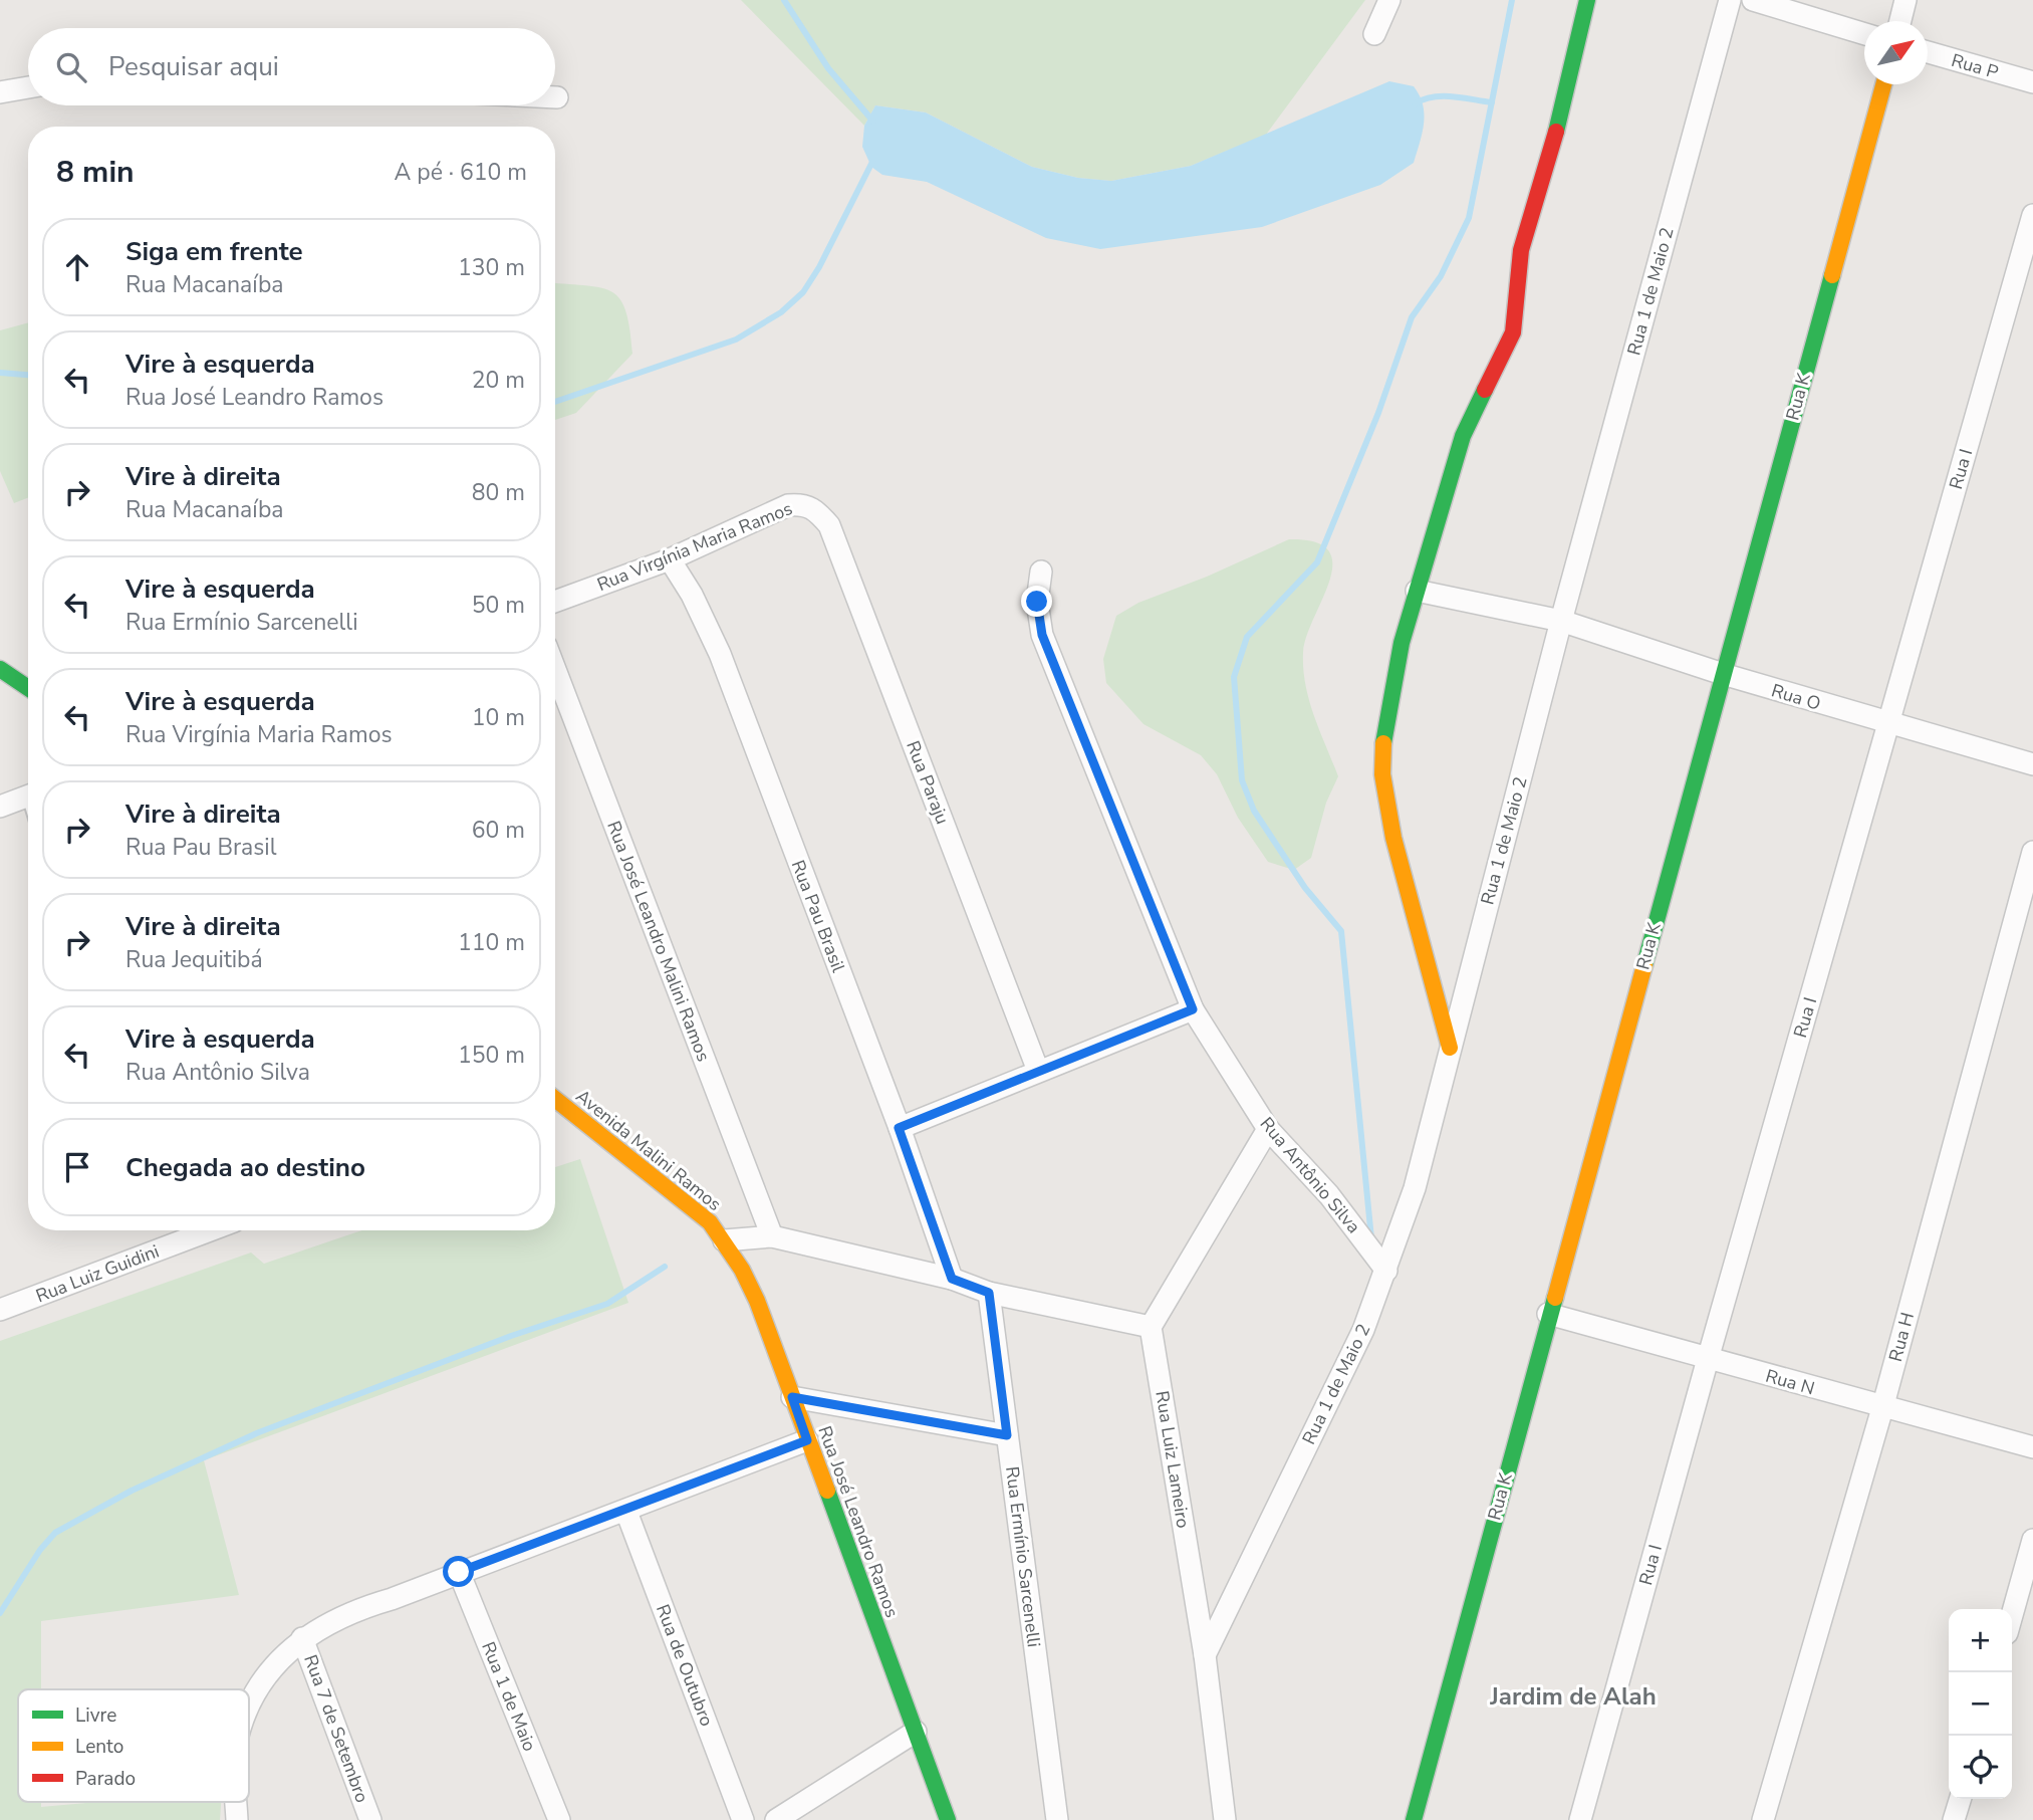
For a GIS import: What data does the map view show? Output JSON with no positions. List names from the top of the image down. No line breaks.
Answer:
{"streets":{"street":["Rua P","Rua 1 de Maio 2","Rua K","Rua I","Rua Virgínia Maria Ramos","Rua O","Rua Paraju","Rua Pau Brasil","Rua José Leandro Malini Ramos","Avenida Malini Ramos","Rua Antônio Silva","Rua Luiz Guidini","Rua H","Rua N","Rua Luiz Lameiro","Rua José Leandro Ramos","Rua Ermínio Sarcenelli","Rua de Outubro","Rua 1 de Maio","Rua 7 de Setembro"]},"crossings":[["Rua 1 de Maio 2","Rua O"],["Rua 1 de Maio 2","Rua Antônio Silva"],["Rua 1 de Maio 2","Rua Luiz Lameiro"],["Rua K","Rua O"],["Rua K","Rua N"],["Rua I","Rua O"],["Rua I","Rua N"],["Rua Virgínia Maria Ramos","Rua Paraju"],["Rua Virgínia Maria Ramos","Rua Pau Brasil"],["Avenida Malini Ramos","Rua José Leandro Ramos"],["Rua H","Rua N"]],"districts":["Jardim de Alah"],"legend":["Livre","Lento","Parado"],"north":"top right","page":{"search":"Pesquisar aqui","heading":["8 min","A pé · 610 m"],"list":[["Siga em frente","Rua Macanaíba","130 m"],["Vire à esquerda","Rua José Leandro Ramos","20 m"],["Vire à direita","Rua Macanaíba","80 m"],["Vire à esquerda","Rua Ermínio Sarcenelli","50 m"],["Vire à esquerda","Rua Virgínia Maria Ramos","10 m"],["Vire à direita","Rua Pau Brasil","60 m"],["Vire à direita","Rua Jequitibá","110 m"],["Vire à esquerda","Rua Antônio Silva","150 m"],"Chegada ao destino"],"map_buttons":["+","−"]}}
